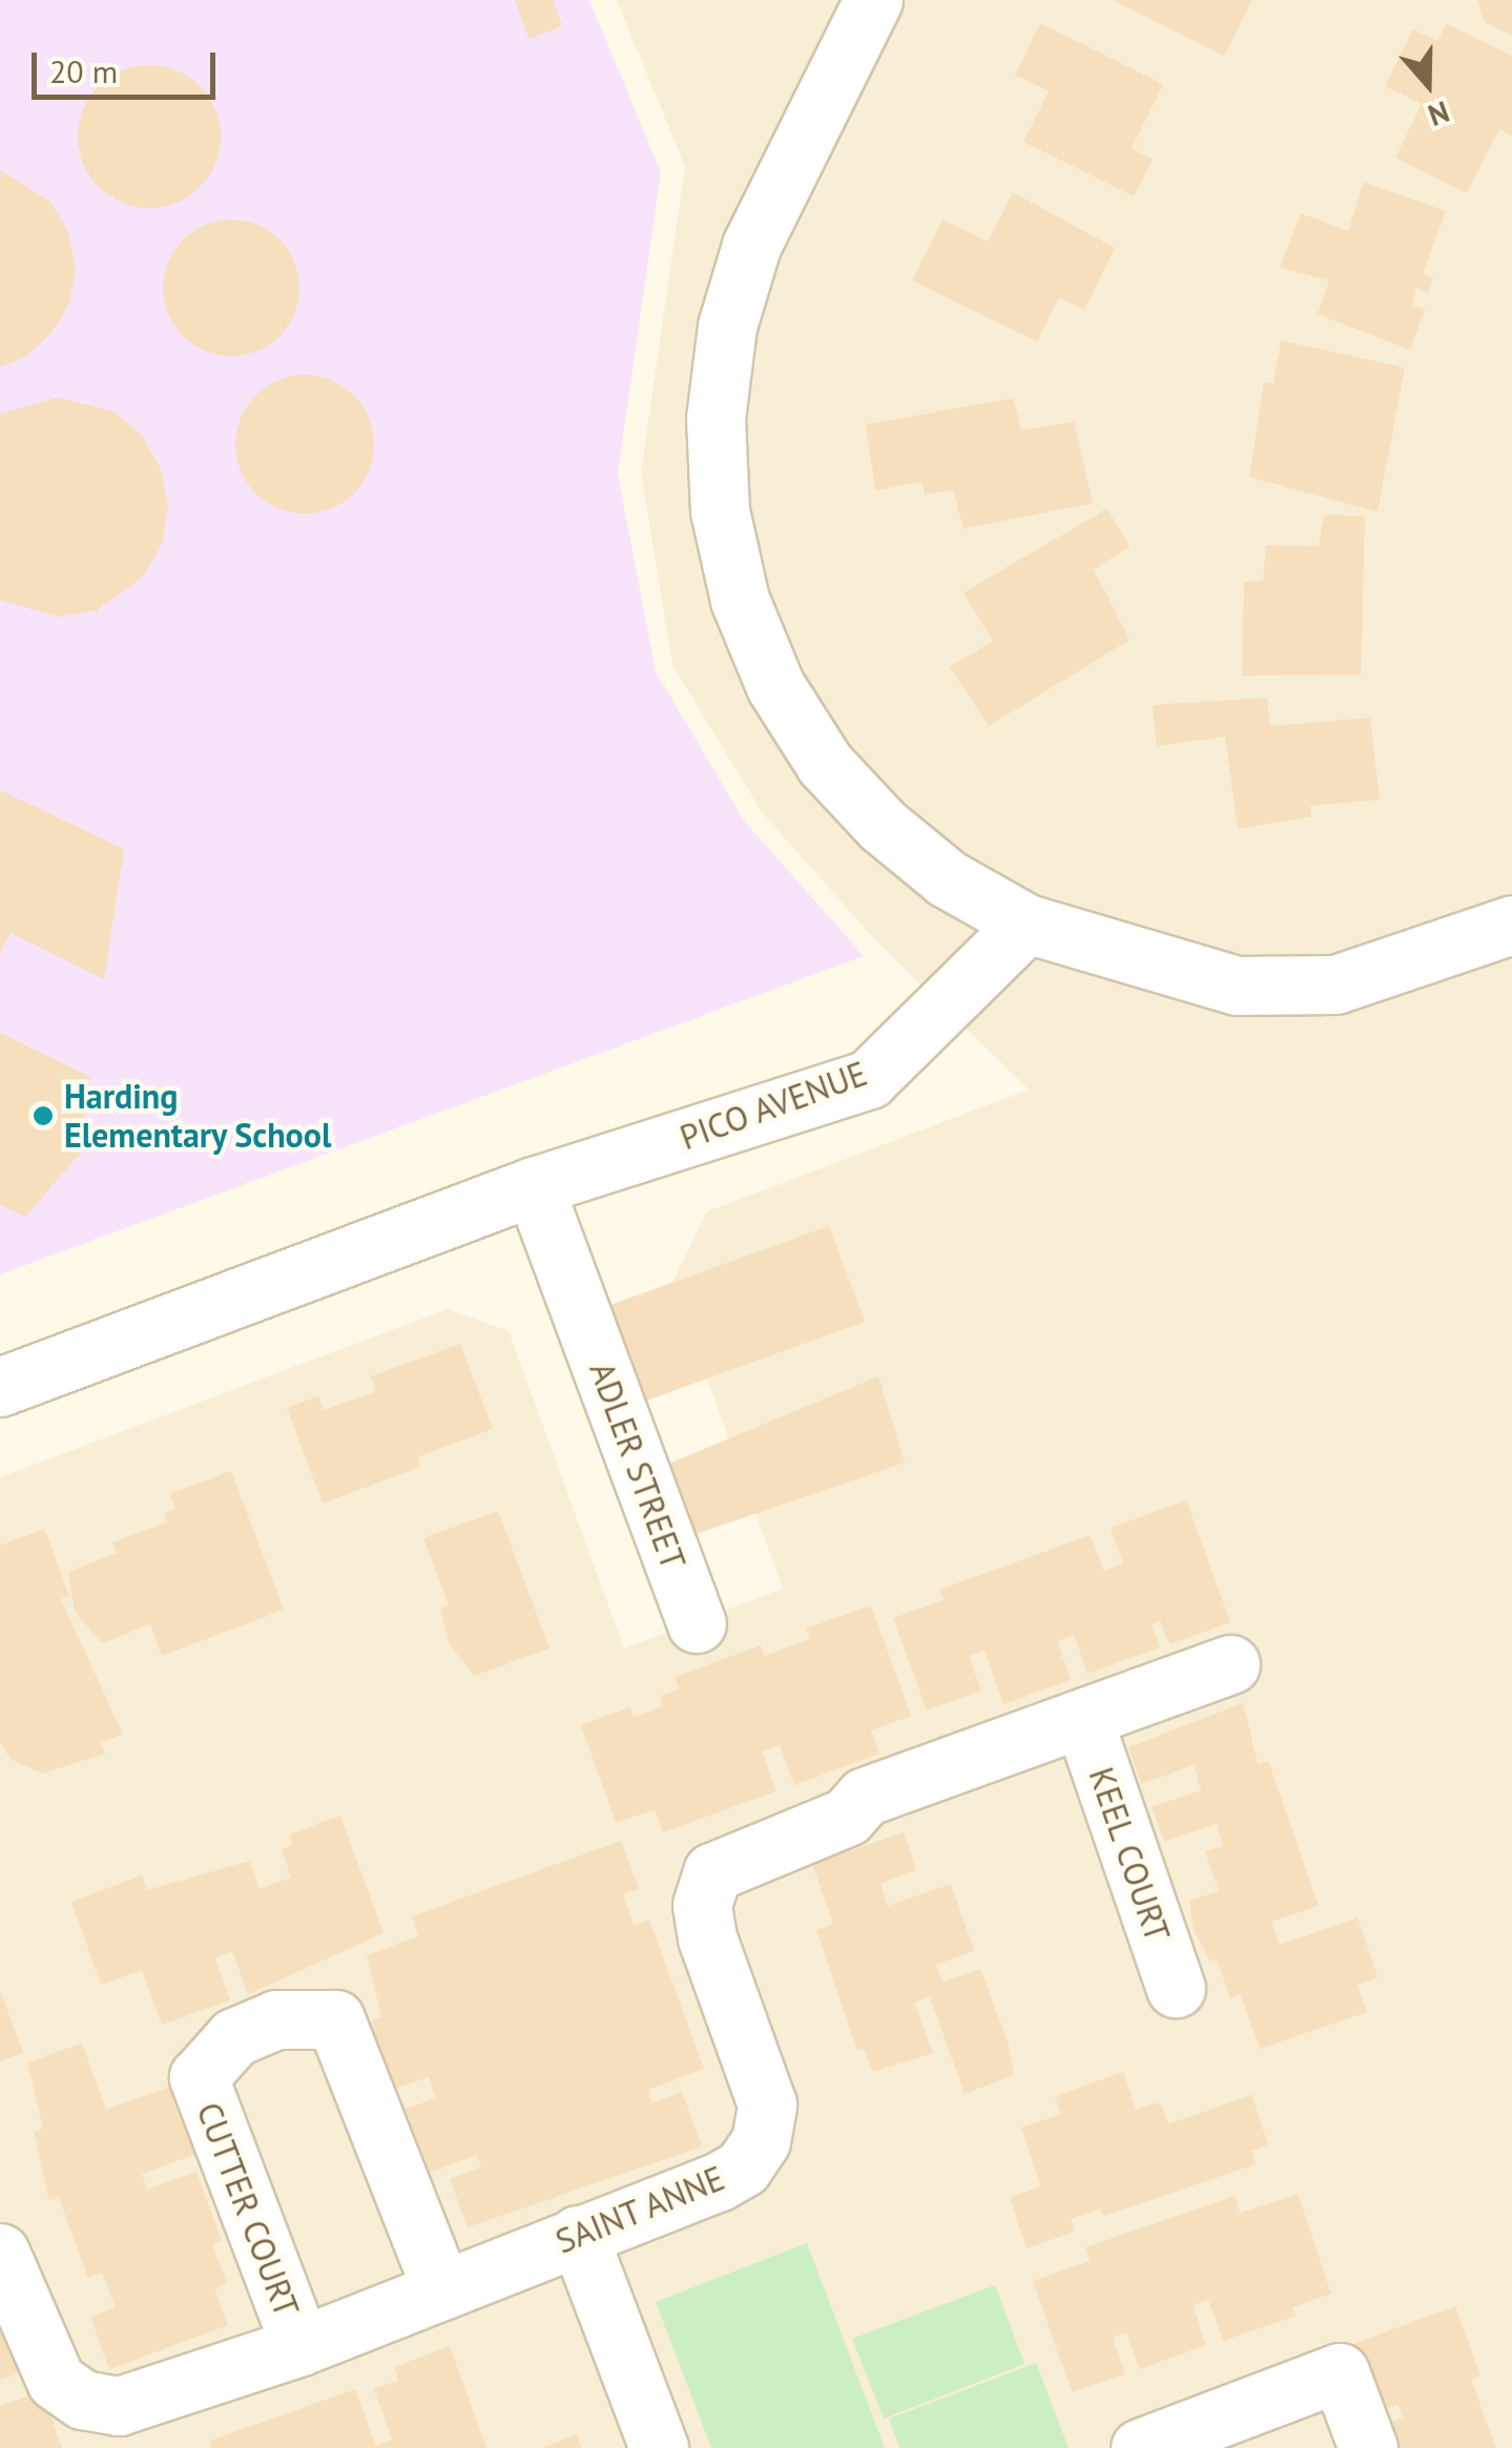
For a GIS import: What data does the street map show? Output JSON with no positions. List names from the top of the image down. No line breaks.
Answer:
{"streets":{"street":["PICO AVENUE","ADLER STREET","KEEL COURT","CUTTER COURT","SAINT ANNE"]},"crossings":[["PICO AVENUE","ADLER STREET"],["KEEL COURT","SAINT ANNE"],["CUTTER COURT","SAINT ANNE"]],"places":["Harding Elementary School"],"scale_bar":"20 m","north":"bottom"}
